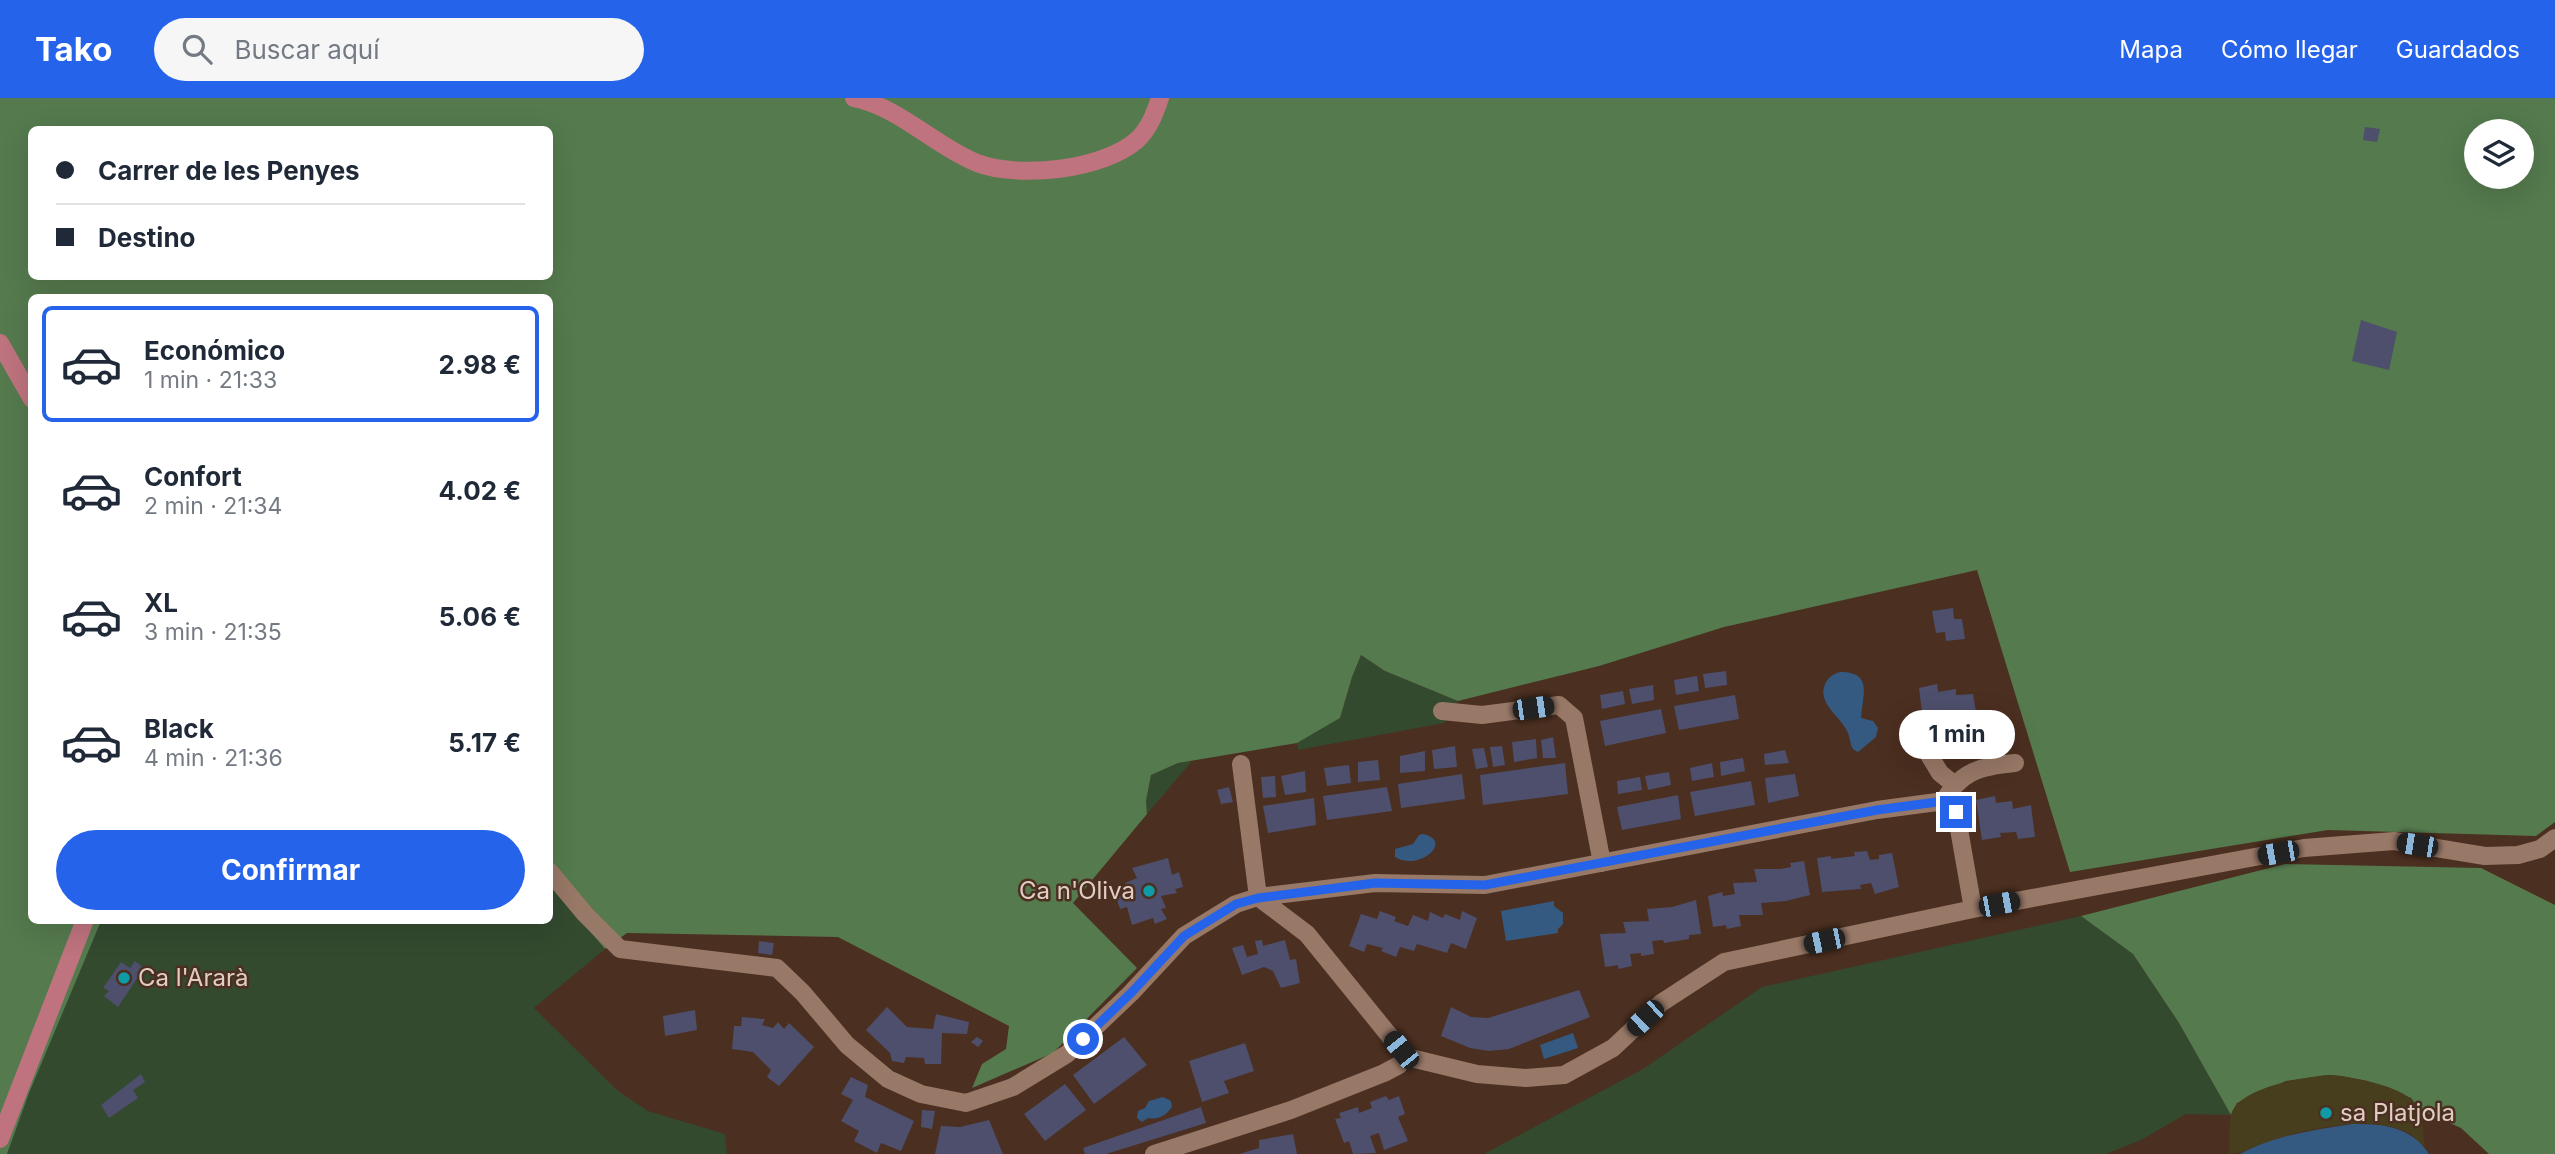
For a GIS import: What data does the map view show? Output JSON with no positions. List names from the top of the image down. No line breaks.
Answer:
{"places":["Ca n'Oliva","Ca l'Ararà","sa Platjola"],"page":{"header":"Tako","search":"Buscar aquí","nav":["Mapa","Cómo llegar","Guardados"],"banner":["Carrer de les Penyes","Destino"],"list":[{"name":"Económico","note":"1 min · 21:33","value":"2.98 €"},{"name":"Confort","note":"2 min · 21:34","value":"4.02 €"},{"name":"XL","note":"3 min · 21:35","value":"5.06 €"},{"name":"Black","note":"4 min · 21:36","value":"5.17 €"}],"bubble":"1 min","buttons":"Confirmar"}}
